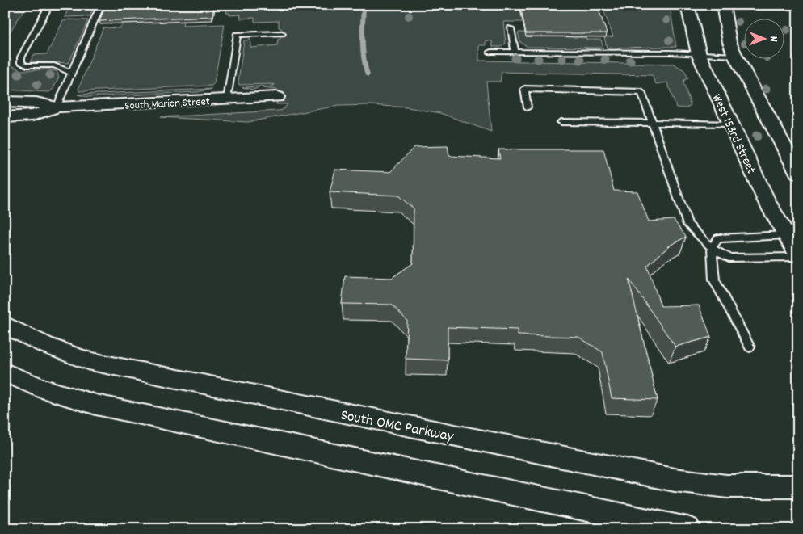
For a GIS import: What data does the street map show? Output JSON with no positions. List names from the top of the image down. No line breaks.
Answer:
{"streets":{"street":["South Marion Street","West 153rd Street","South OMC Parkway"]},"north":"right"}
